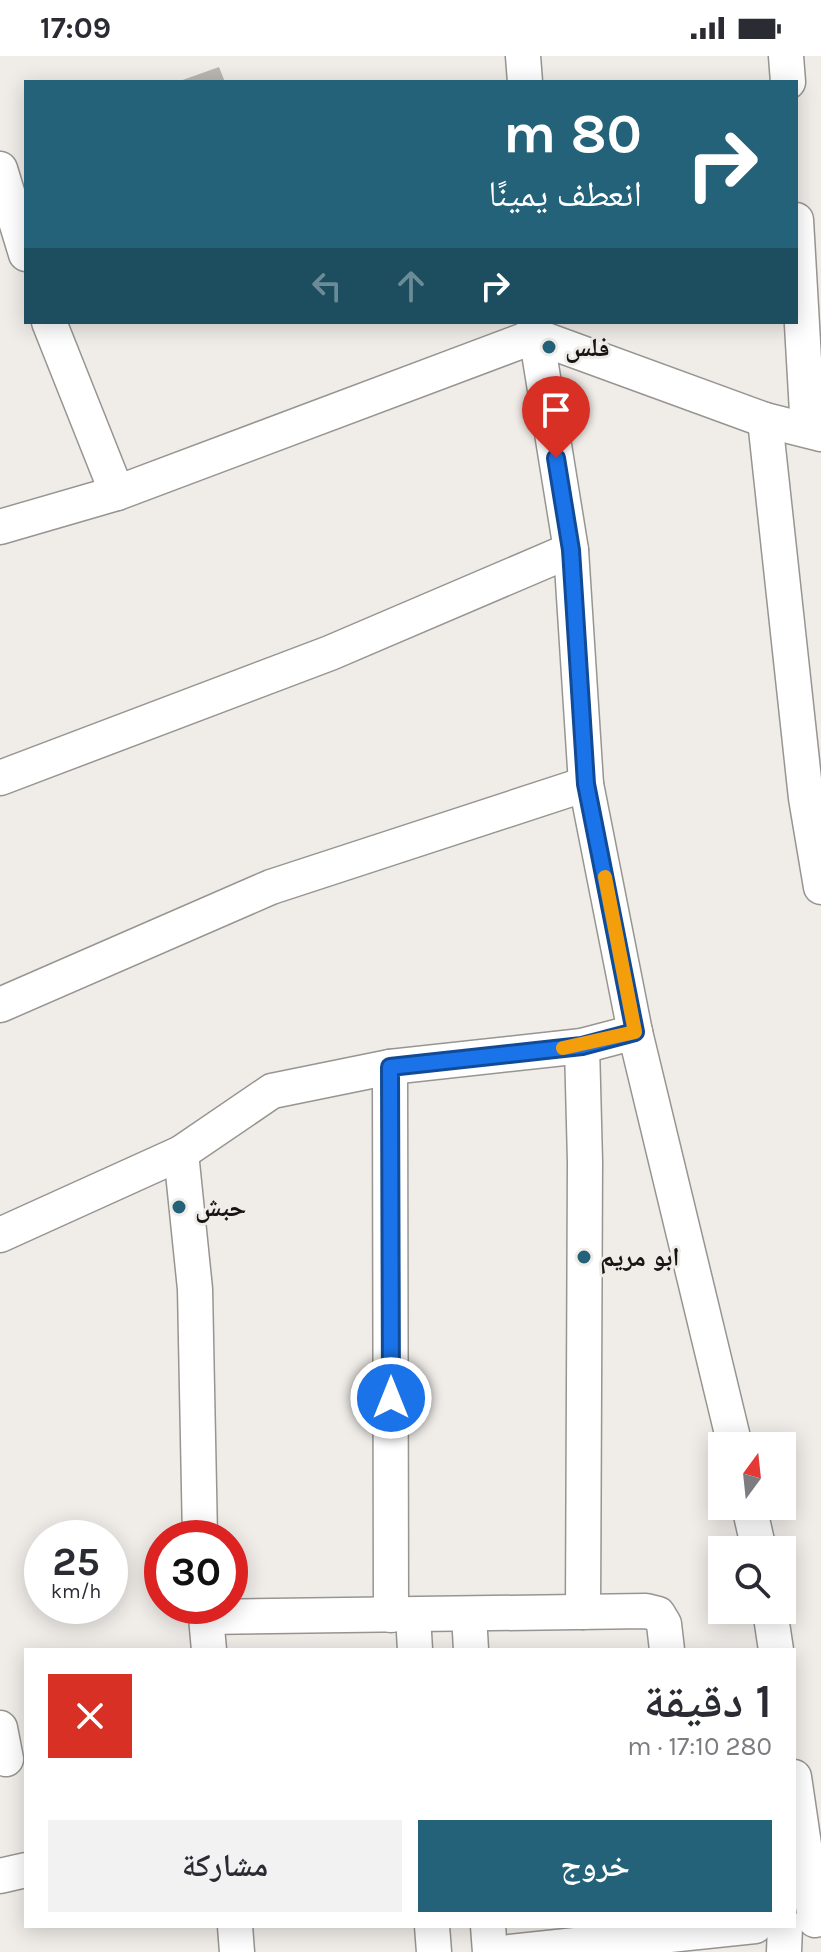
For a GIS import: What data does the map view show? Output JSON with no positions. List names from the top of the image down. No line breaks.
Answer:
{"places":["فلس","حبش","ابو مريم"],"north":"top","page":{"status":"17:09","turn":["80 m","انعطف يمينًا"],"speed":"25 km/h","limit":"30","heading":["1 دقيقة","280 m · 17:10"],"buttons":["خروج","مشاركة"]}}
